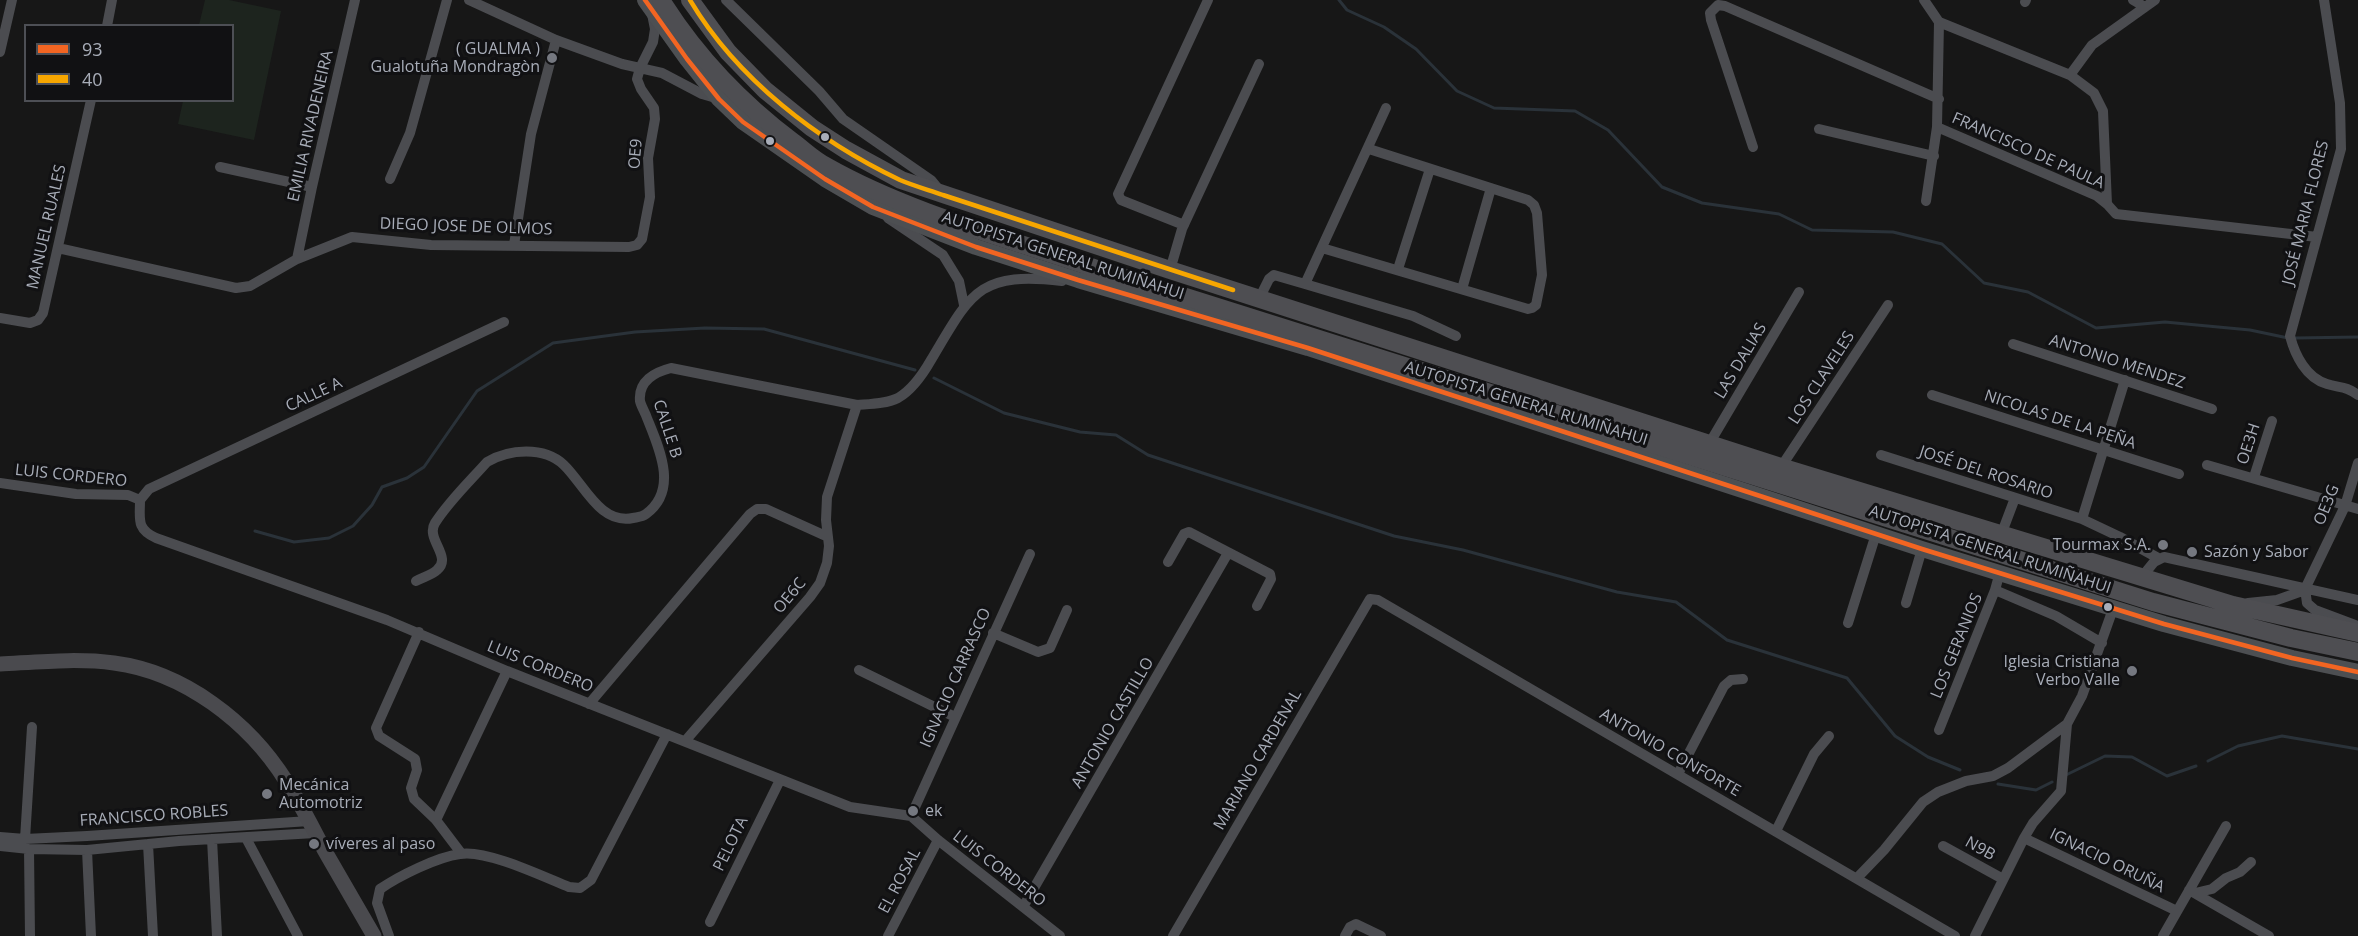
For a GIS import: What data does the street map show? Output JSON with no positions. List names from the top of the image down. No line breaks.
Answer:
{"streets":{"highway":["AUTOPISTA GENERAL RUMIÑAHUI"],"street":["EMILIA RIVADENEIRA","FRANCISCO DE PAULA","OE9","JOSÉ MARIA FLORES","MANUEL RUALES","DIEGO JOSE DE OLMOS","LAS DALIAS","ANTONIO MENDEZ","LOS CLAVELES","CALLE A","NICOLAS DE LA PEÑA","CALLE B","OE3H","JOSÉ DEL ROSARIO","LUIS CORDERO","OE3G","OE6C","LOS GERANIOS","IGNACIO CARRASCO","ANTONIO CASTILLO","ANTONIO CONFORTE","MARIANO CARDENAL","FRANCISCO ROBLES","PELOTA","N9B","IGNACIO ORUÑA","EL ROSAL"]},"crossings":[["EMILIA RIVADENEIRA","DIEGO JOSE DE OLMOS"],["FRANCISCO DE PAULA","JOSÉ MARIA FLORES"],["OE9","DIEGO JOSE DE OLMOS"],["MANUEL RUALES","DIEGO JOSE DE OLMOS"],["AUTOPISTA GENERAL RUMIÑAHUI","LAS DALIAS"],["AUTOPISTA GENERAL RUMIÑAHUI","LOS CLAVELES"],["CALLE A","LUIS CORDERO"],["CALLE B","OE6C"],["LUIS CORDERO","OE6C"],["LUIS CORDERO","IGNACIO CARRASCO"],["LUIS CORDERO","ANTONIO CASTILLO"],["LUIS CORDERO","PELOTA"],["LUIS CORDERO","EL ROSAL"],["ANTONIO CONFORTE","MARIANO CARDENAL"]],"places":["( GUALMA ) Gualotuña Mondragòn","Tourmax S.A.","Sazón y Sabor","Iglesia Cristiana Verbo Valle","Mecánica Automotriz","ek","víveres al paso"],"lines":["transit line 93","transit line 40"],"legend":["93","40"]}
